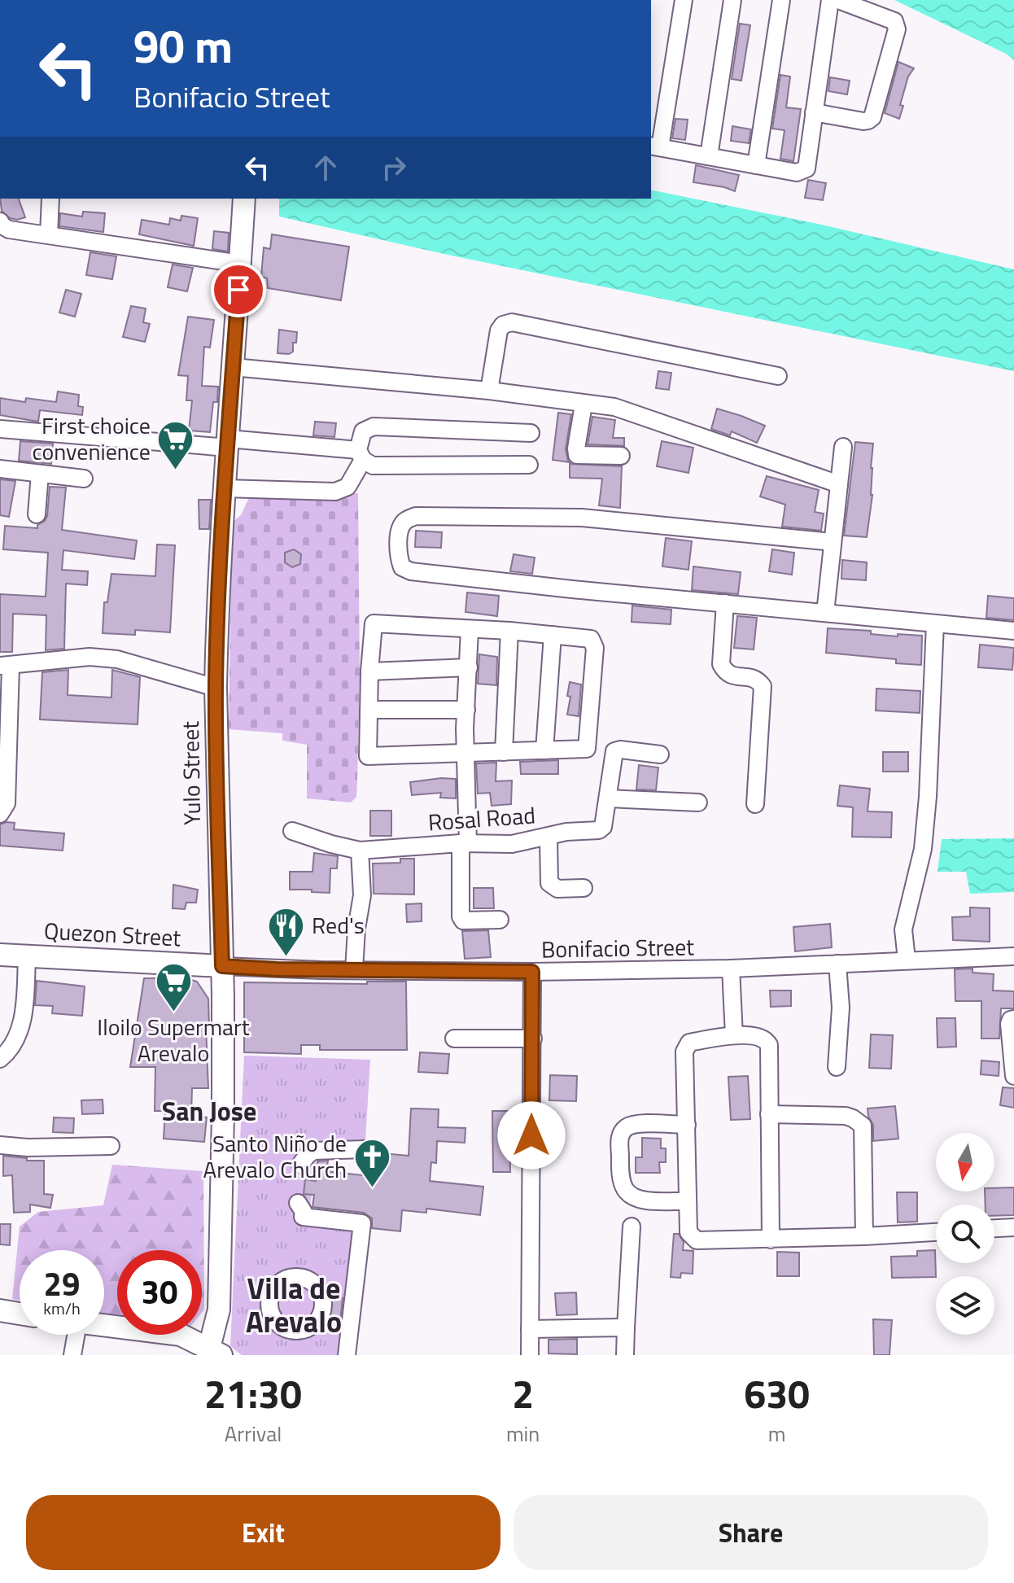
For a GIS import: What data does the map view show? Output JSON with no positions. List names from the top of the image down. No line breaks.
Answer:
{"streets":{"main road":["Yulo Street","Quezon Street"],"street":["Rosal Road","Bonifacio Street"]},"crossings":[["Yulo Street","Quezon Street"],["Yulo Street","Bonifacio Street"],["Quezon Street","Bonifacio Street"]],"districts":["San Jose","Villa de Arevalo"],"places":{"supermarket":["First choice convenience","Iloilo Supermart Arevalo"],"restaurant":["Red's"],"church":["Santo Niño de Arevalo Church"]},"north":"bottom","page":{"turn":["90 m","Bonifacio Street"],"speed":"29 km/h","limit":"30","eta":["21:30","Arrival","2","min","630","m"],"buttons":["Exit","Share"]}}
